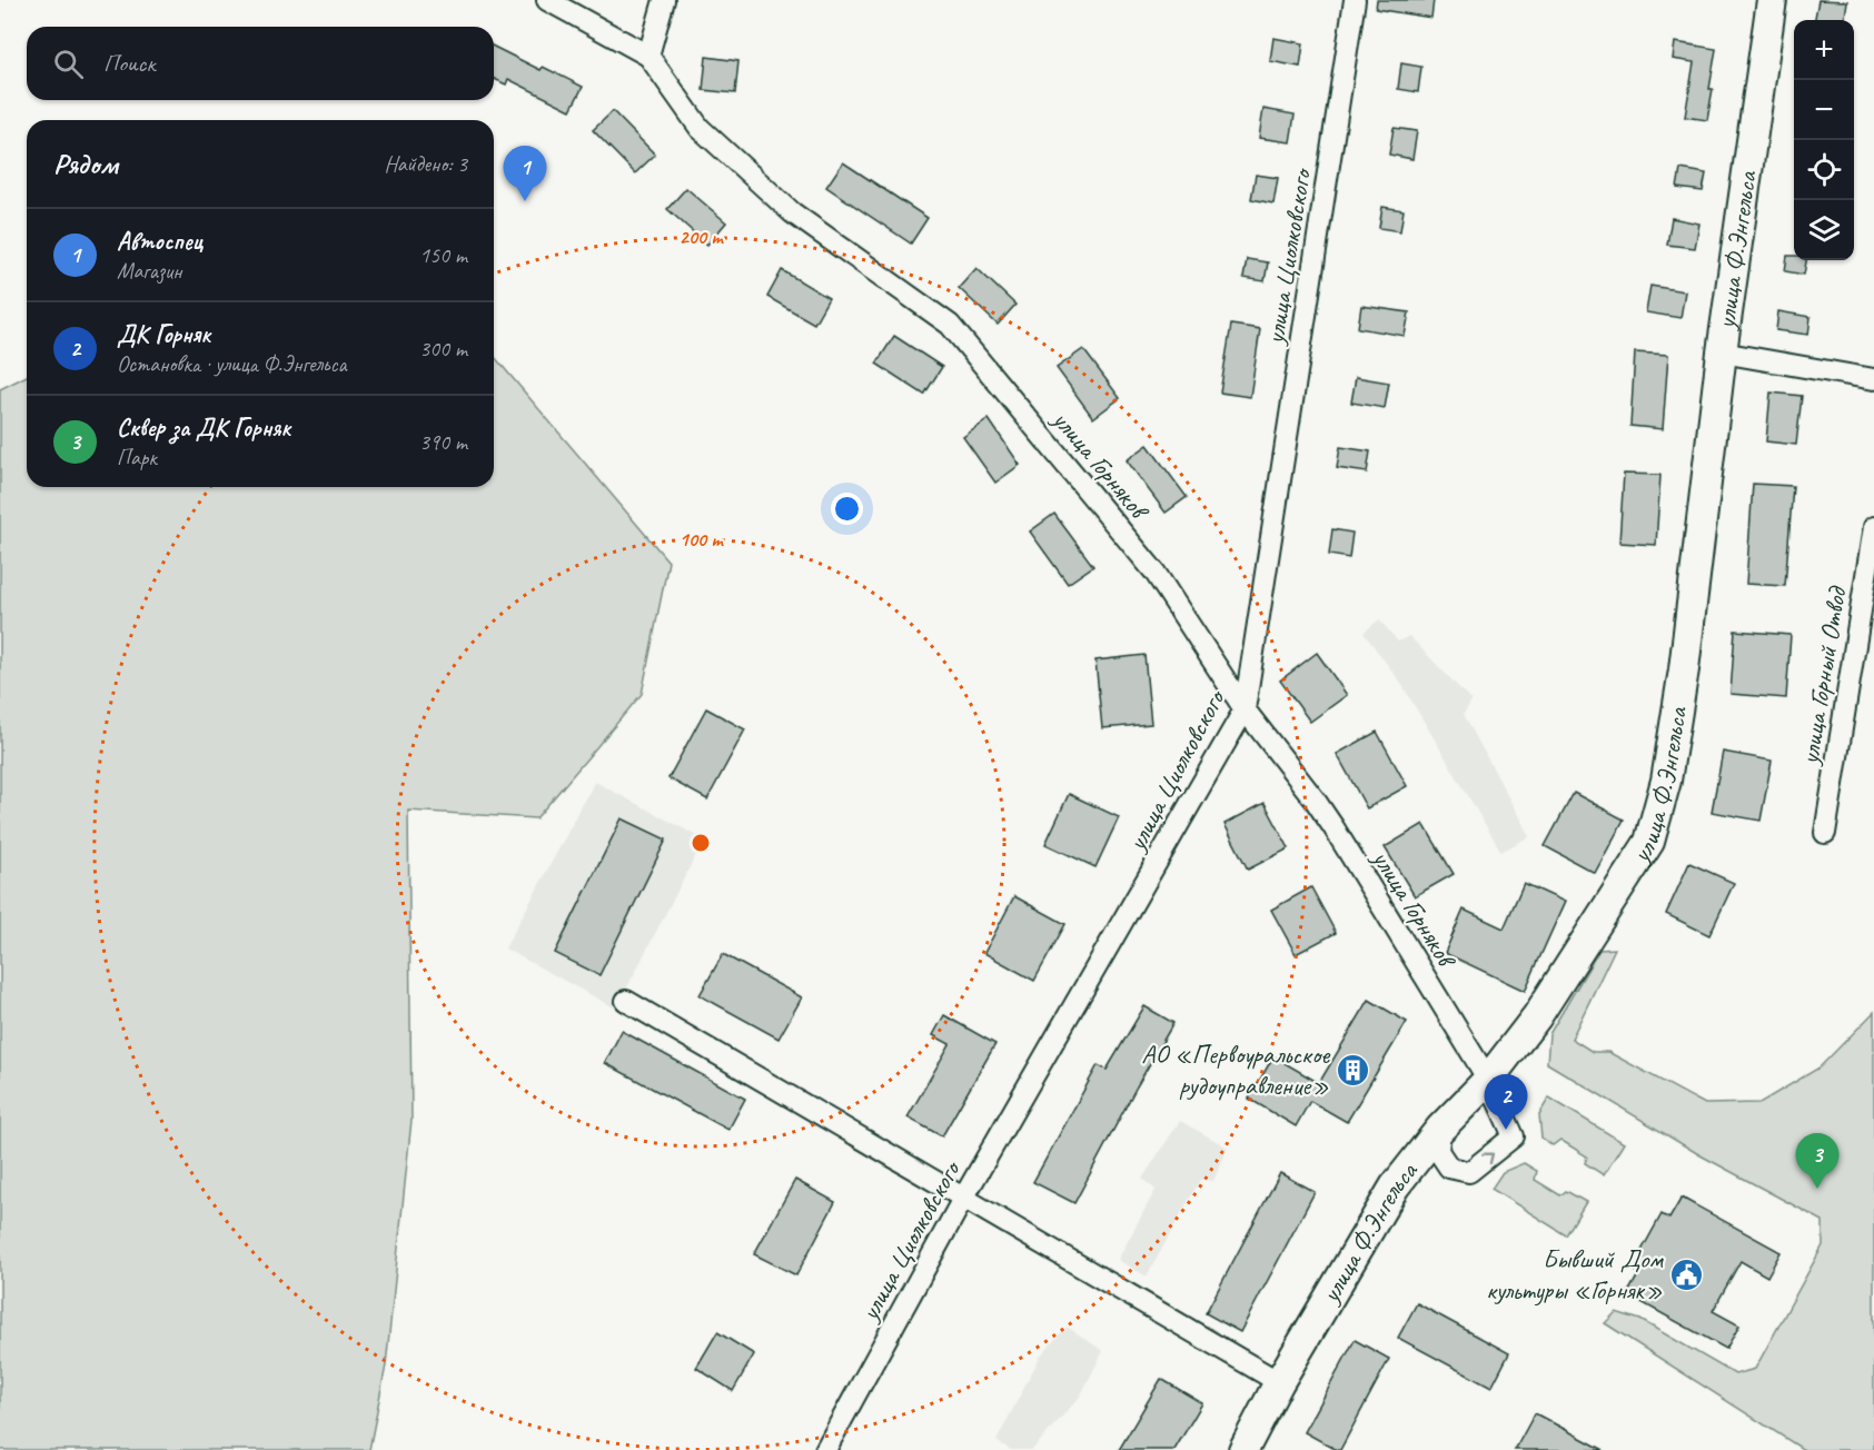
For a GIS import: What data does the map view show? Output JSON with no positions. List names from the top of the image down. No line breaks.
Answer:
{"streets":{"street":["улица Ф.Энгельса","улица Циолковского","улица Горняков","улица Горный Отвод"]},"crossings":[["улица Ф.Энгельса","улица Горняков"],["улица Циолковского","улица Горняков"]],"places":{"building":["АО «Первоуральское рудоуправление»"],"public building":["Бывший Дом культуры «Горняк»"]},"page":{"map_buttons":["+","−"],"search":"Поиск","heading":["Рядом","Найдено: 3"],"pins":["1","2","3"],"list":[{"mark":"1","name":"Автоспец","note":"Магазин","value":"150 m"},{"mark":"2","name":"ДК Горняк","note":"Остановка · улица Ф.Энгельса","value":"300 m"},{"mark":"3","name":"Сквер за ДК Горняк","note":"Парк","value":"390 m"}]},"rings":["200 m","100 m"]}
